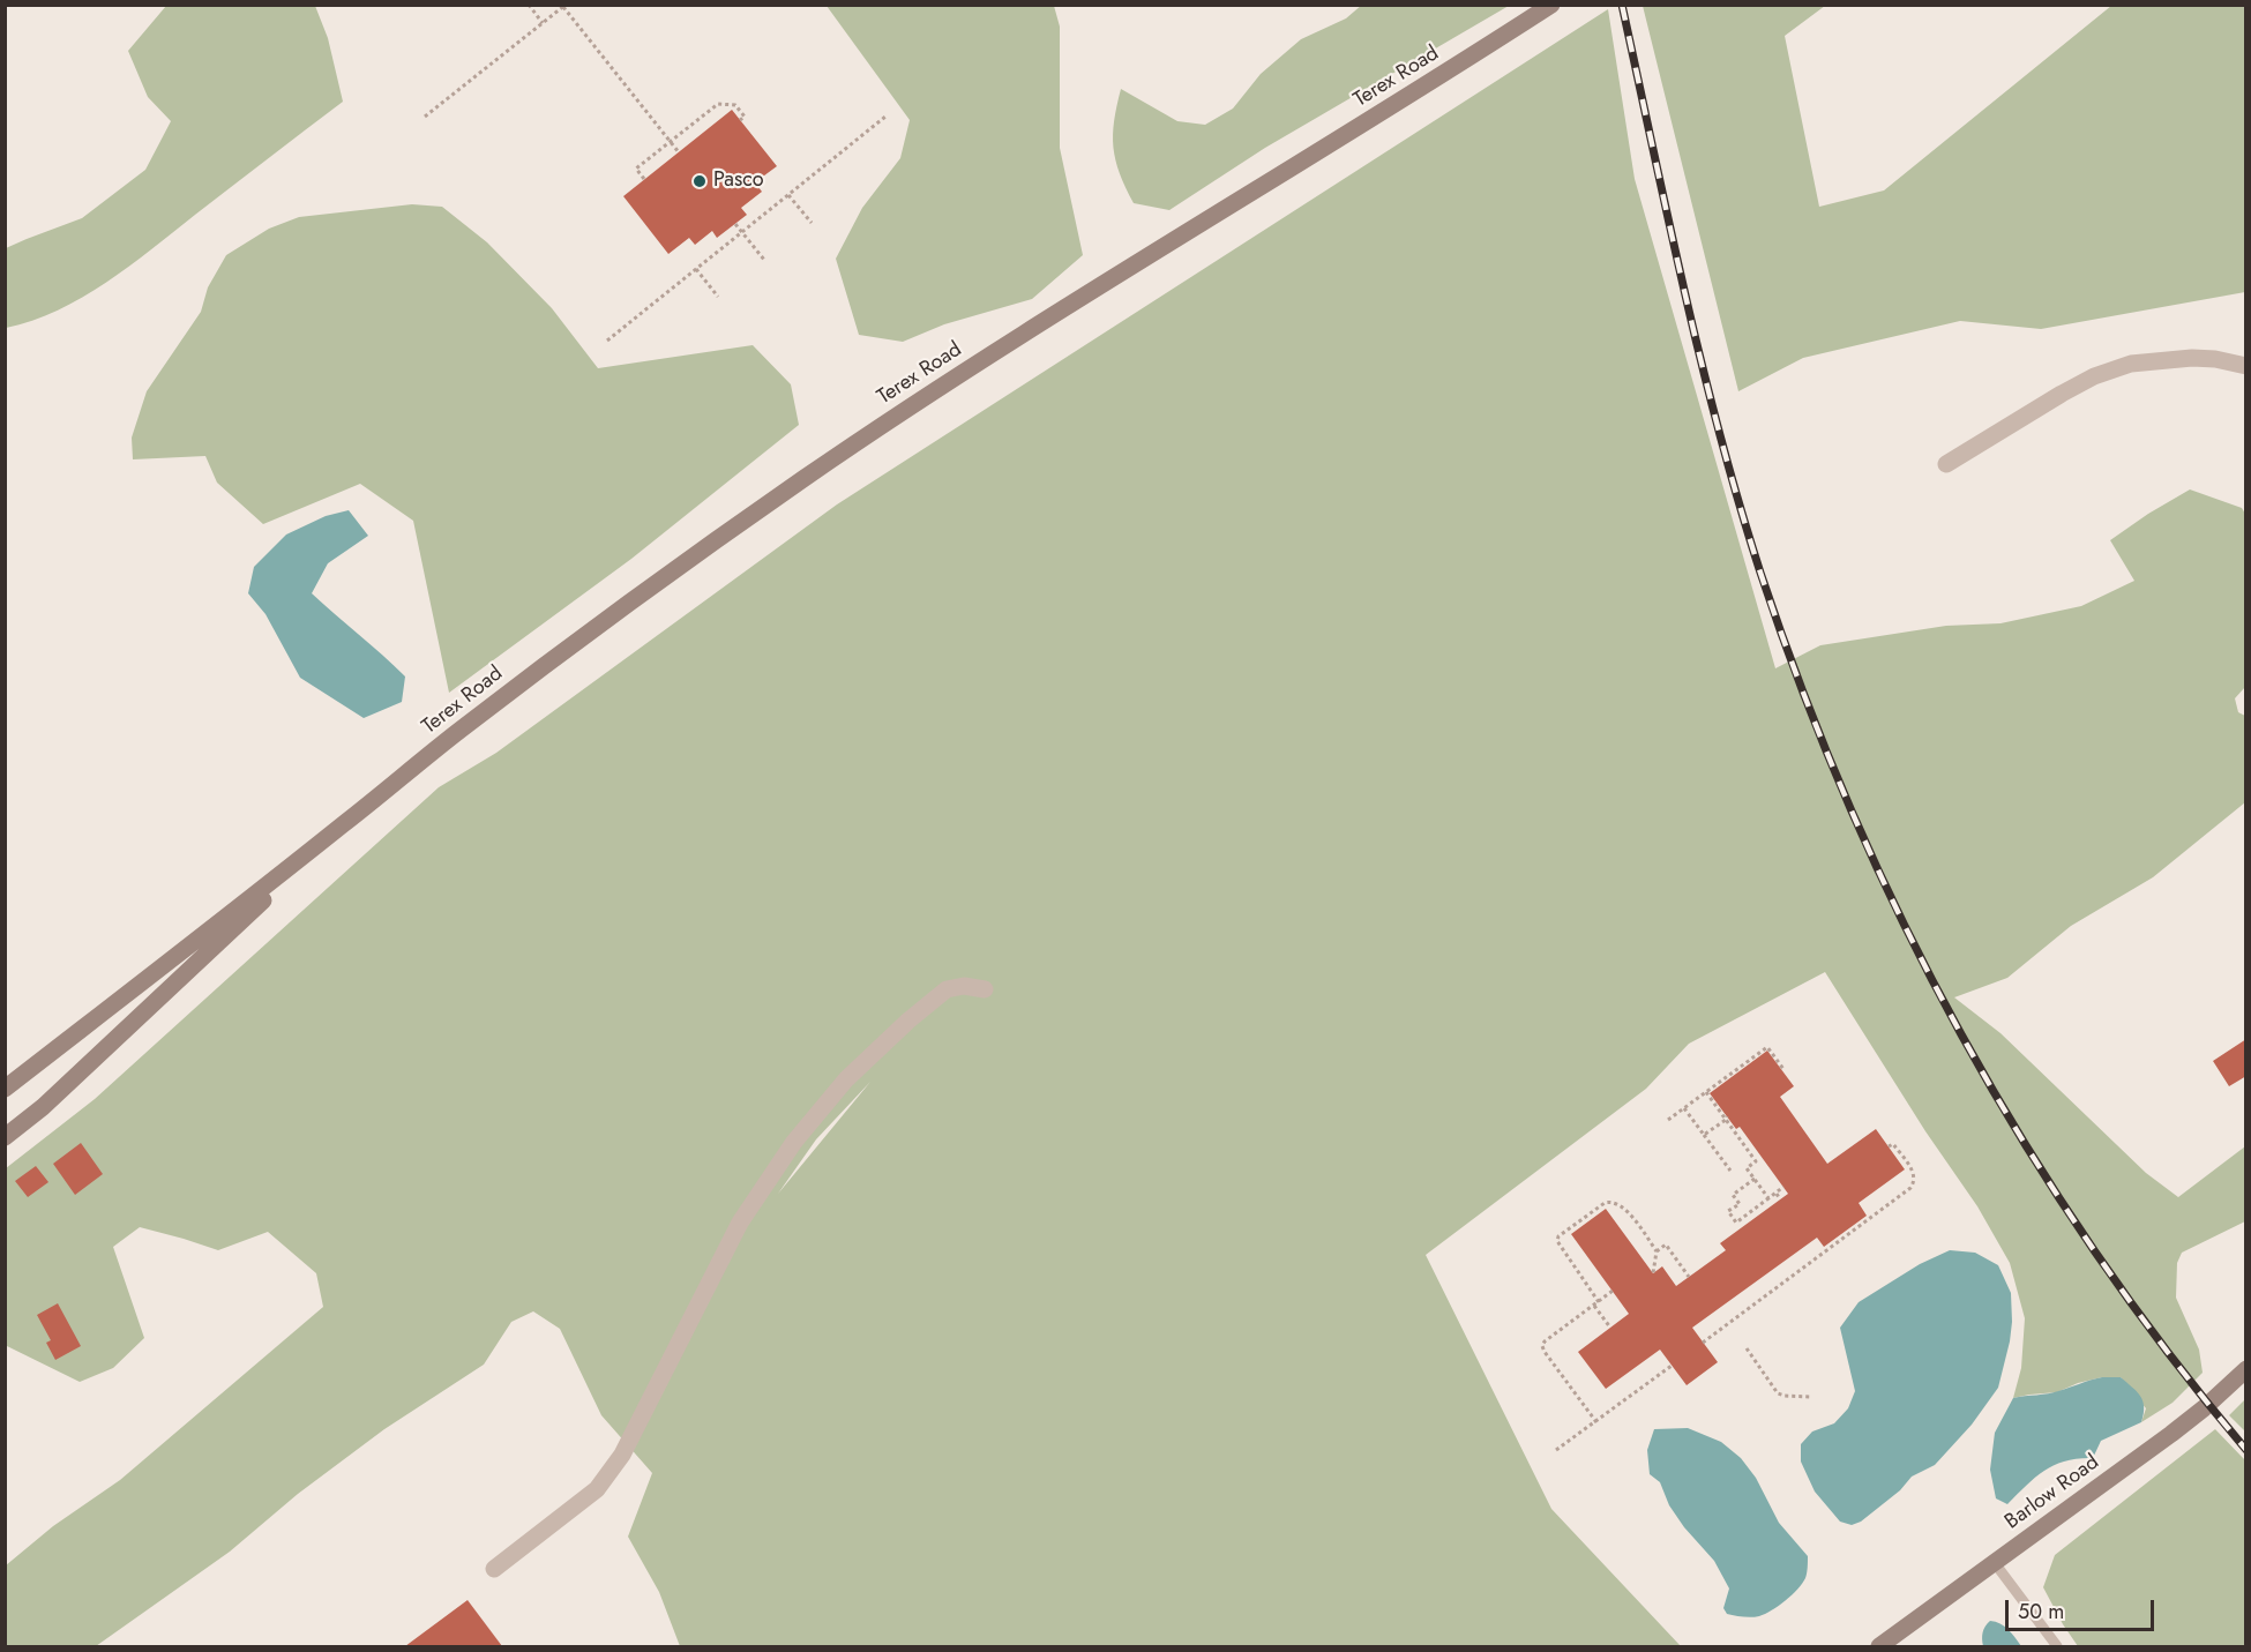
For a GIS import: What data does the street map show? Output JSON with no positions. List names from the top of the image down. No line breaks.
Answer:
{"streets":{"main road":["Terex Road","Barlow Road"]},"places":["Pasco"],"scale_bar":"50 m"}
